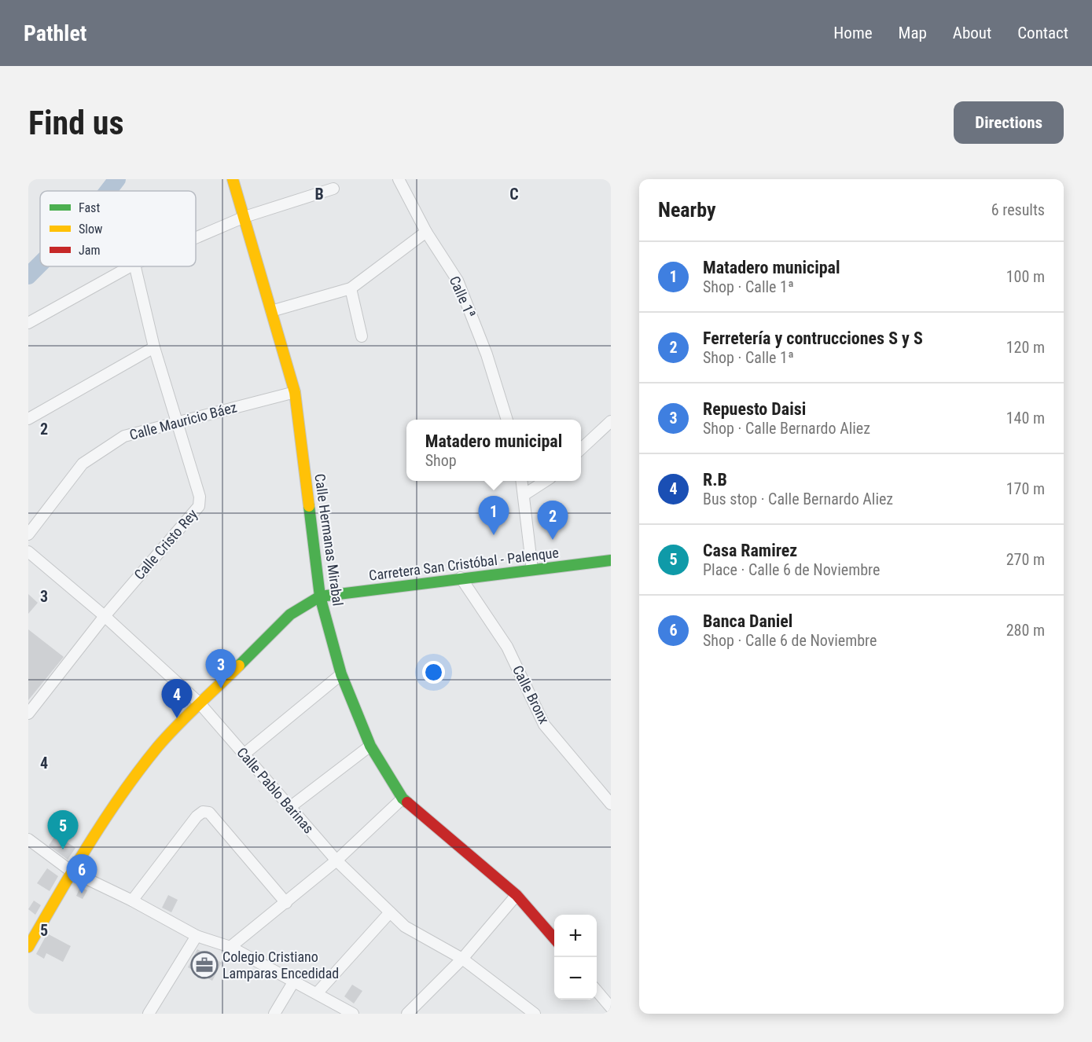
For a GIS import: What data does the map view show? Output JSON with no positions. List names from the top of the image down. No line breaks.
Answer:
{"streets":{"street":["Calle 1ª","Calle Mauricio Báez","Calle Hermanas Mirabal","Calle Cristo Rey","Carretera San Cristóbal - Palenque","Calle Bronx","Calle Pablo Barinas"]},"crossings":[["Calle Mauricio Báez","Calle Hermanas Mirabal"],["Calle Mauricio Báez","Calle Cristo Rey"],["Calle Hermanas Mirabal","Carretera San Cristóbal - Palenque"],["Calle Cristo Rey","Calle Pablo Barinas"],["Carretera San Cristóbal - Palenque","Calle Bronx"]],"places":{"office":["Colegio Cristiano Lamparas Encedidad"]},"legend":["Fast","Slow","Jam"],"page":{"header":"Pathlet","nav":["Home","Map","About","Contact"],"buttons":"Directions","title":"Find us","heading":["Nearby","6 results"],"list":[{"mark":"1","name":"Matadero municipal","note":"Shop · Calle 1ª","value":"100 m"},{"mark":"2","name":"Ferretería y contrucciones S y S","note":"Shop · Calle 1ª","value":"120 m"},{"mark":"3","name":"Repuesto Daisi","note":"Shop · Calle Bernardo Aliez","value":"140 m"},{"mark":"4","name":"R.B","note":"Bus stop · Calle Bernardo Aliez","value":"170 m"},{"mark":"5","name":"Casa Ramirez","note":"Place · Calle 6 de Noviembre","value":"270 m"},{"mark":"6","name":"Banca Daniel","note":"Shop · Calle 6 de Noviembre","value":"280 m"}],"popup":["Matadero municipal","Shop"],"pins":["1","2","3","4","5","6"],"map_buttons":["+","−"]},"grid":{"columns":["B","C"],"rows":["2","3","4","5"]}}
